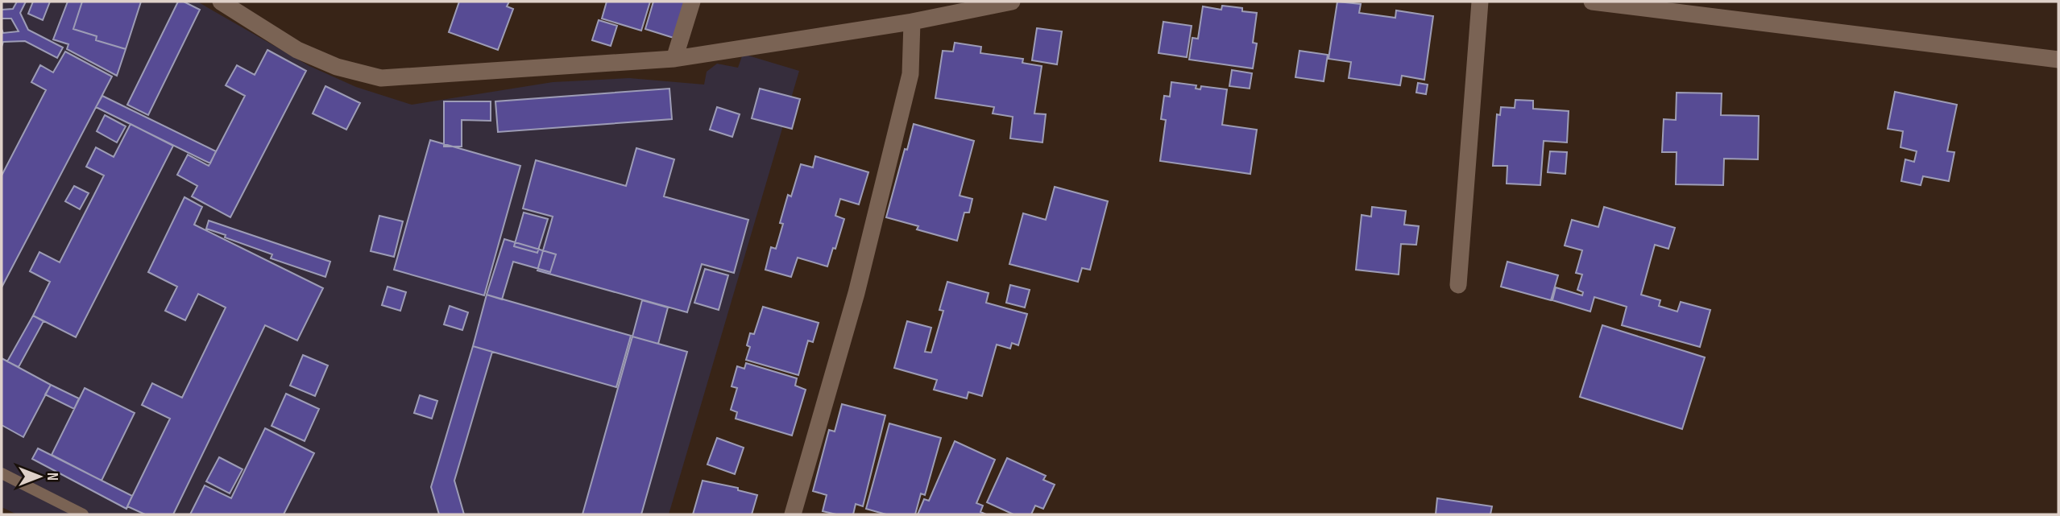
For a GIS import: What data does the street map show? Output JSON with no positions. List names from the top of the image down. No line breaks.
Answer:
{"north":"right"}
